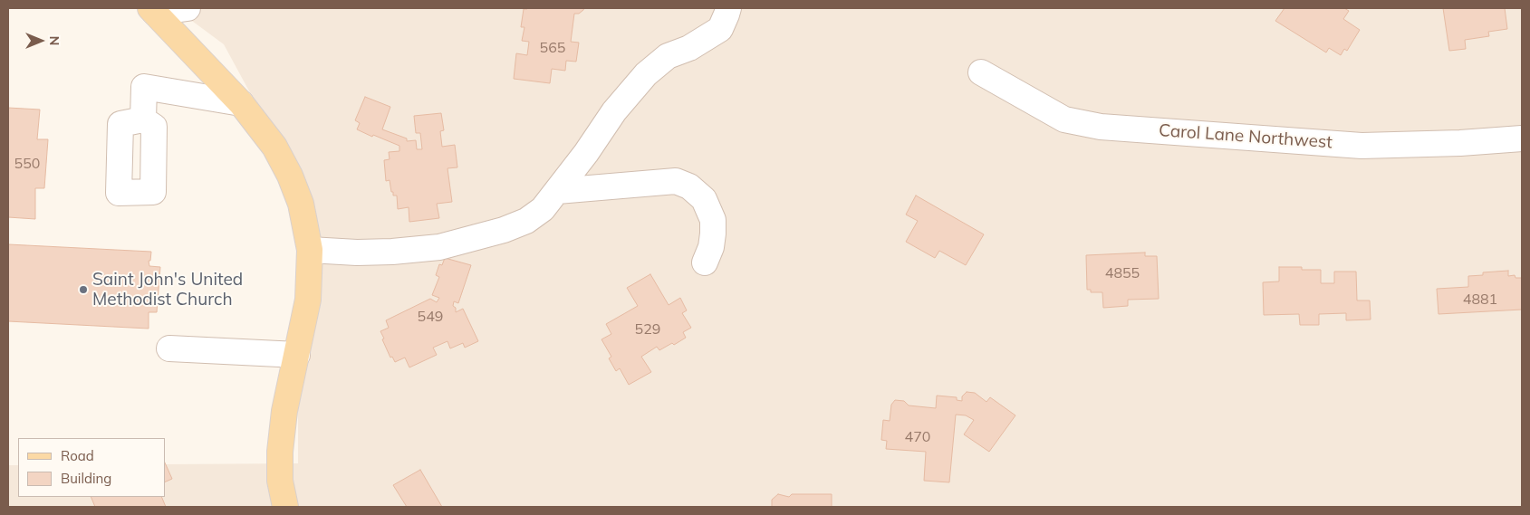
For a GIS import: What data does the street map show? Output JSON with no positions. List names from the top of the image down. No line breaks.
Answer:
{"streets":{"street":["Carol Lane Northwest"]},"places":["Saint John's United Methodist Church"],"house_numbers":["565","550","4855","4881","549","529","470"],"legend":["Road","Building"],"north":"right"}
